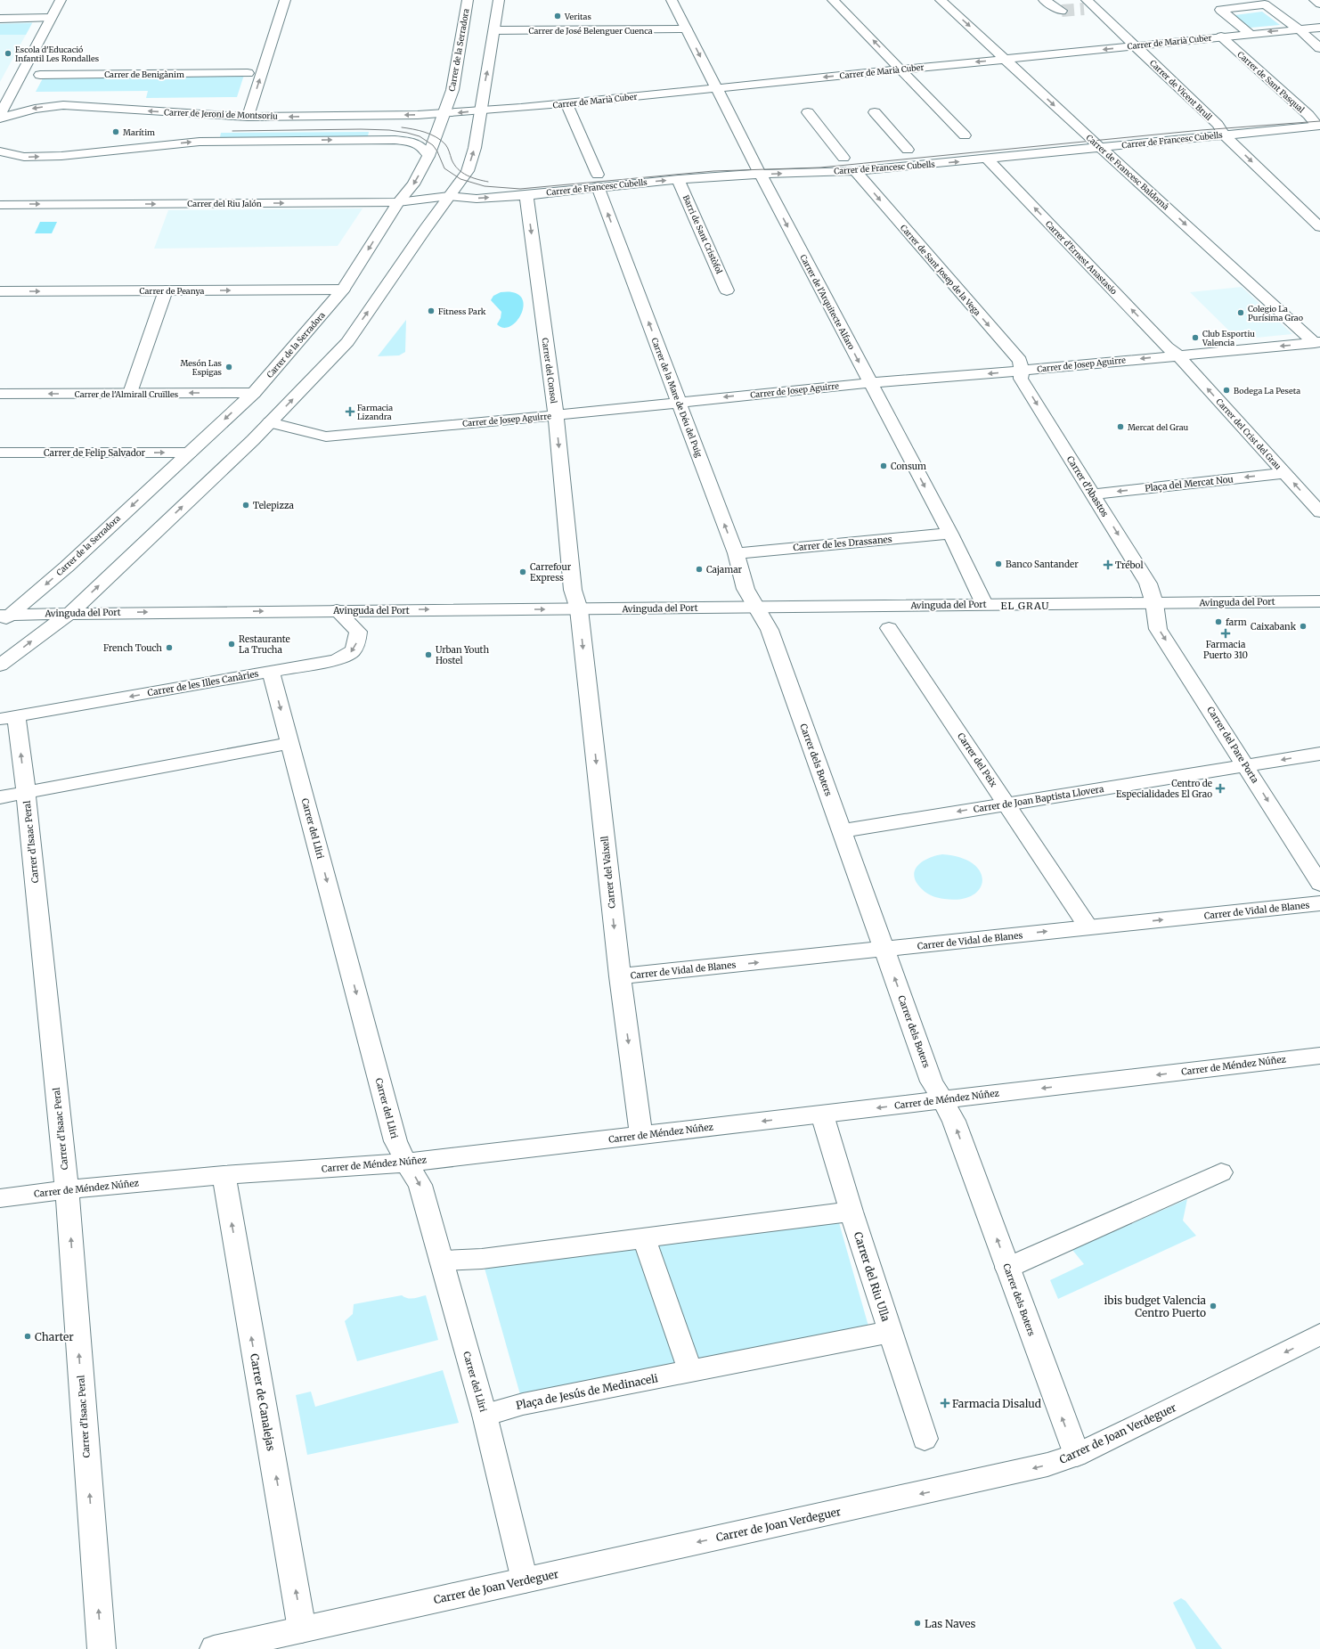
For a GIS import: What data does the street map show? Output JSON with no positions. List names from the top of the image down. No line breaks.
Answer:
{"streets":{"street":["Carrer de José Belenguer Cuenca","Carrer de Marià Cuber","Carrer de la Serradora","Carrer de Benigànim","Carrer de Sant Pasqual","Carrer de Vicent Brull","Carrer de Jeroni de Montsoriu","Carrer de Francesc Cubells","Carrer de Francesc Baldomà","Carrer del Riu Jalón","Barri de Sant Cristòfol","Carrer d'Ernest Anastasio","Carrer de Sant Josep de la Vega","Carrer de Peanya","Carrer de l'Arquitecte Alfaro","Carrer de Josep Aguirre","Carrer del Consol","Carrer de l'Almirall Cruïlles","Carrer de la Mare de Déu del Puig","Carrer del Crist del Grau","Carrer de Felip Salvador","Plaça del Mercat Nou","Carrer d'Abastos","Carrer de les Drassanes","Avinguda del Port","Carrer de les Illes Canàries","Carrer del Pare Porta","Carrer dels Boters","Carrer del Peix","Carrer de Joan Baptista Llovera","Carrer del Lliri","Carrer d'Isaac Peral","Carrer del Vaixell","Carrer de Vidal de Blanes","Carrer de Méndez Núñez","Carrer del Riu Ulla","Plaça de Jesús de Medinaceli","Carrer de Canalejas","Carrer de Joan Verdeguer"]},"crossings":[["Carrer de José Belenguer Cuenca","Carrer de l'Arquitecte Alfaro"],["Carrer de Marià Cuber","Carrer de la Serradora"],["Carrer de Marià Cuber","Carrer de Sant Pasqual"],["Carrer de Marià Cuber","Carrer de Vicent Brull"],["Carrer de Marià Cuber","Carrer de Jeroni de Montsoriu"],["Carrer de Marià Cuber","Carrer de Francesc Baldomà"],["Carrer de Marià Cuber","Carrer de l'Arquitecte Alfaro"],["Carrer de Marià Cuber","Carrer de la Mare de Déu del Puig"],["Carrer de la Serradora","Carrer de Jeroni de Montsoriu"],["Carrer de la Serradora","Carrer del Riu Jalón"],["Carrer de la Serradora","Carrer de Peanya"],["Carrer de la Serradora","Carrer de l'Almirall Cruïlles"],["Carrer de la Serradora","Carrer de Felip Salvador"],["Carrer de la Serradora","Avinguda del Port"],["Carrer de Sant Pasqual","Carrer de Francesc Cubells"],["Carrer de Vicent Brull","Carrer de Francesc Cubells"],["Carrer de Francesc Cubells","Carrer de Francesc Baldomà"],["Carrer de Francesc Cubells","Carrer del Riu Jalón"],["Carrer de Francesc Cubells","Barri de Sant Cristòfol"],["Carrer de Francesc Cubells","Carrer d'Ernest Anastasio"],["Carrer de Francesc Cubells","Carrer de Sant Josep de la Vega"],["Carrer de Francesc Cubells","Carrer de l'Arquitecte Alfaro"],["Carrer de Francesc Cubells","Carrer del Consol"],["Carrer de Francesc Cubells","Carrer de la Mare de Déu del Puig"],["Carrer de Francesc Baldomà","Carrer de Josep Aguirre"],["Carrer d'Ernest Anastasio","Carrer de Josep Aguirre"],["Carrer d'Ernest Anastasio","Carrer del Crist del Grau"],["Carrer de Sant Josep de la Vega","Carrer de Josep Aguirre"],["Carrer de Sant Josep de la Vega","Carrer d'Abastos"],["Carrer de l'Arquitecte Alfaro","Carrer de Josep Aguirre"],["Carrer de l'Arquitecte Alfaro","Carrer de les Drassanes"],["Carrer de l'Arquitecte Alfaro","Avinguda del Port"],["Carrer de Josep Aguirre","Carrer del Consol"],["Carrer de Josep Aguirre","Carrer de la Mare de Déu del Puig"],["Carrer de Josep Aguirre","Carrer del Crist del Grau"],["Carrer de Josep Aguirre","Carrer d'Abastos"],["Carrer del Consol","Avinguda del Port"],["Carrer del Consol","Carrer del Vaixell"],["Carrer de la Mare de Déu del Puig","Carrer de les Drassanes"],["Carrer de la Mare de Déu del Puig","Avinguda del Port"],["Carrer de la Mare de Déu del Puig","Carrer dels Boters"],["Carrer del Crist del Grau","Plaça del Mercat Nou"],["Plaça del Mercat Nou","Carrer d'Abastos"],["Carrer d'Abastos","Avinguda del Port"],["Carrer d'Abastos","Carrer del Pare Porta"],["Avinguda del Port","Carrer de les Illes Canàries"],["Avinguda del Port","Carrer del Pare Porta"],["Avinguda del Port","Carrer dels Boters"],["Avinguda del Port","Carrer del Vaixell"],["Carrer de les Illes Canàries","Carrer del Lliri"],["Carrer de les Illes Canàries","Carrer d'Isaac Peral"],["Carrer del Pare Porta","Carrer de Joan Baptista Llovera"],["Carrer dels Boters","Carrer de Joan Baptista Llovera"],["Carrer dels Boters","Carrer de Vidal de Blanes"],["Carrer dels Boters","Carrer de Méndez Núñez"],["Carrer dels Boters","Carrer de Joan Verdeguer"],["Carrer del Peix","Carrer de Joan Baptista Llovera"],["Carrer del Peix","Carrer de Vidal de Blanes"],["Carrer del Lliri","Carrer de Méndez Núñez"],["Carrer del Lliri","Plaça de Jesús de Medinaceli"],["Carrer del Lliri","Carrer de Joan Verdeguer"],["Carrer d'Isaac Peral","Carrer de Méndez Núñez"],["Carrer del Vaixell","Carrer de Vidal de Blanes"],["Carrer del Vaixell","Carrer de Méndez Núñez"],["Carrer de Méndez Núñez","Carrer del Riu Ulla"],["Carrer de Méndez Núñez","Carrer de Canalejas"],["Carrer del Riu Ulla","Plaça de Jesús de Medinaceli"],["Carrer de Canalejas","Carrer de Joan Verdeguer"]],"one_way":["Carrer de Marià Cuber","Carrer de Vicent Brull","Carrer de Francesc Cubells","Carrer d'Ernest Anastasio","Carrer de Sant Josep de la Vega","Carrer de l'Arquitecte Alfaro","Carrer de Josep Aguirre","Carrer del Consol","Carrer de l'Almirall Cruïlles","Carrer de la Mare de Déu del Puig","Carrer del Crist del Grau","Carrer de Felip Salvador","Plaça del Mercat Nou","Carrer d'Abastos","Carrer del Pare Porta","Carrer dels Boters","Carrer de Joan Baptista Llovera","Carrer del Lliri","Carrer d'Isaac Peral","Carrer del Vaixell","Carrer de Vidal de Blanes","Carrer de Canalejas","Carrer de Joan Verdeguer"],"districts":["EL GRAU"],"places":{"other":["Veritas","Escola d'Educació Infantil Les Rondalles","Marítim","Fitness Park","Colegio La Purísima Grao","Club Esportiu Valencia","Mesón Las Espigas","Bodega La Peseta","Mercat del Grau","Consum","Telepizza","Banco Santander","Cajamar","Carrefour Express","farm","Caixabank","Restaurante La Trucha","French Touch","Urban Youth Hostel","ibis budget Valencia Centro Puerto","Charter","Las Naves"],"health":["Farmacia Lizandra","Trébol","Farmacia Puerto 310","Centro de Especialidades El Grao","Farmacia Disalud"]}}
